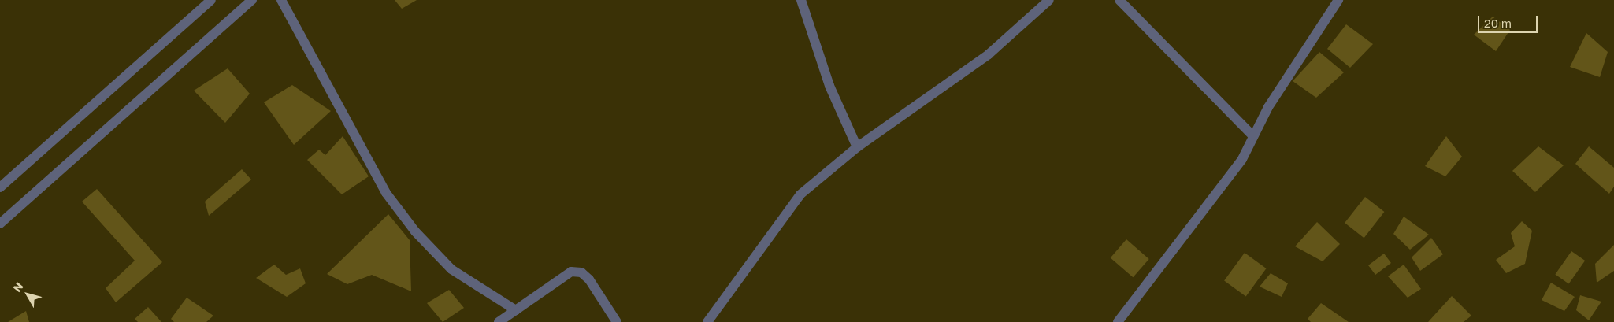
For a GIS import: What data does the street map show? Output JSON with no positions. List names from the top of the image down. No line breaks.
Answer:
{"scale_bar":"20 m","north":"top left"}
